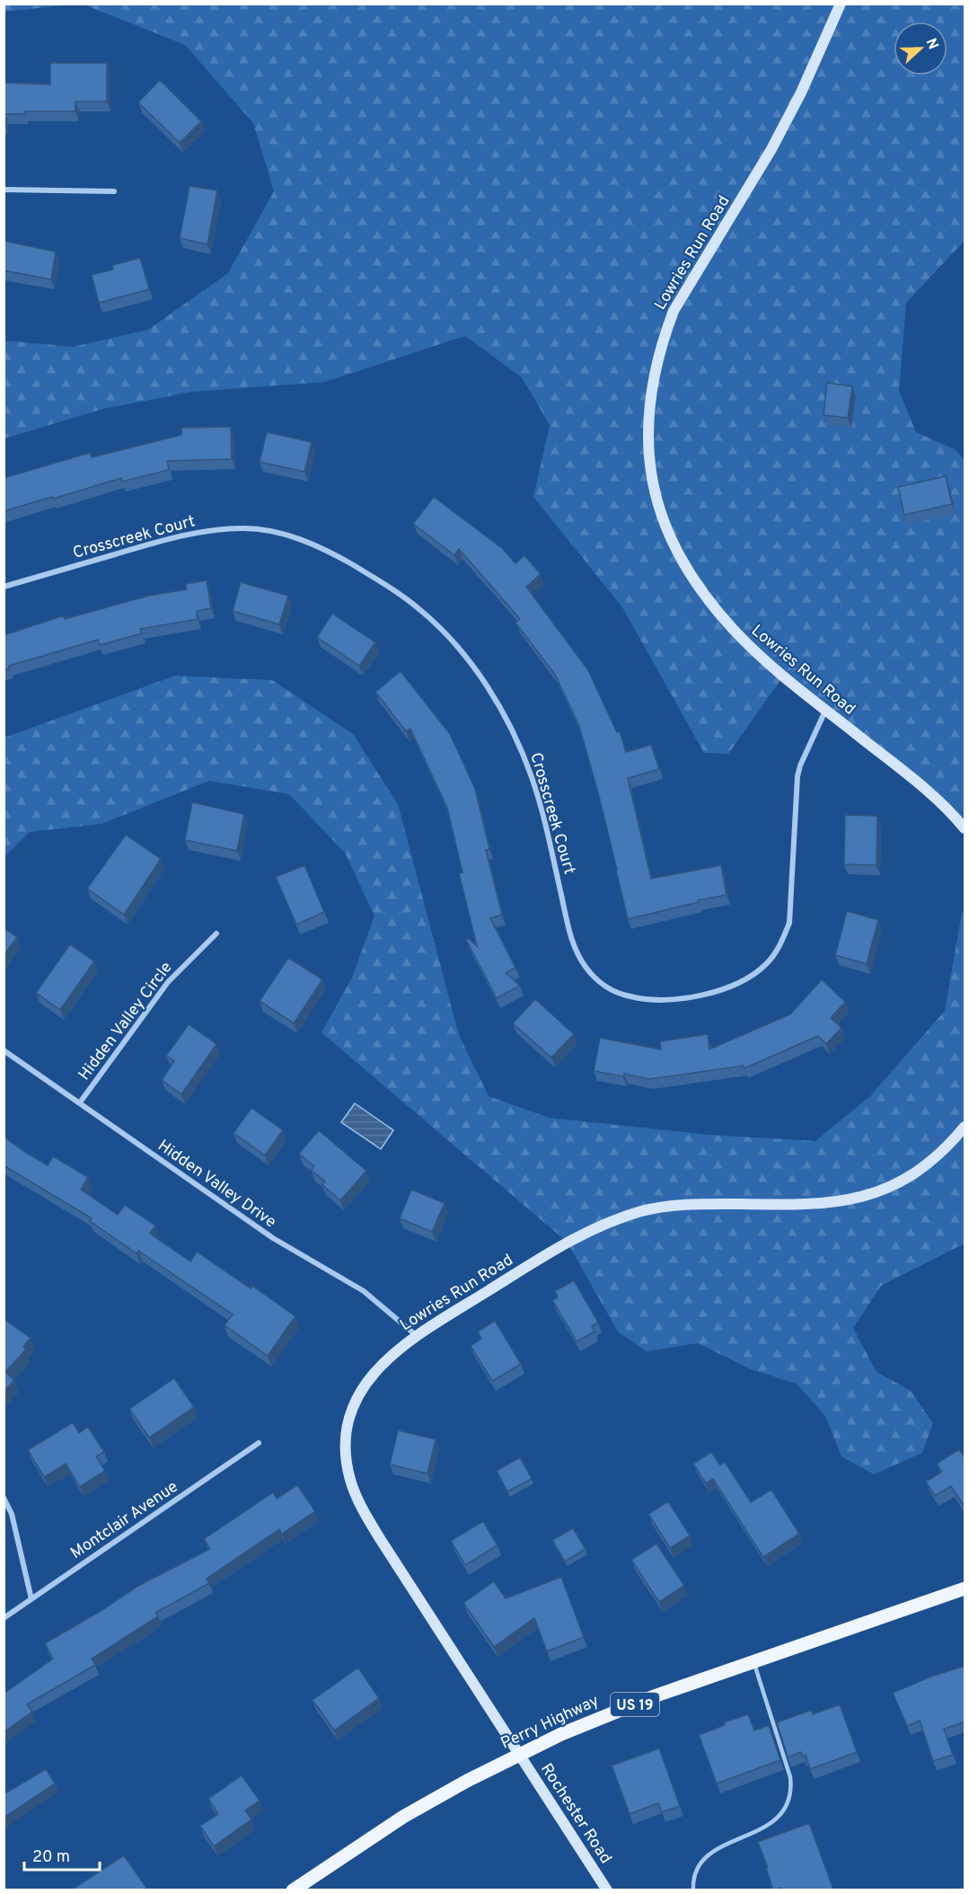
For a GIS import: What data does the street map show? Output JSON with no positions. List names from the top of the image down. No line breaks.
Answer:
{"streets":{"main road":["US 19","Perry Highway"],"street":["Lowries Run Road","Crosscreek Court","Hidden Valley Circle","Hidden Valley Drive","Montclair Avenue","Rochester Road"]},"crossings":[["Lowries Run Road","Crosscreek Court"],["Lowries Run Road","Hidden Valley Drive"],["Lowries Run Road","Perry Highway"],["Lowries Run Road","Rochester Road"],["Hidden Valley Circle","Hidden Valley Drive"],["Perry Highway","Rochester Road"]],"scale_bar":"20 m","north":"right"}
